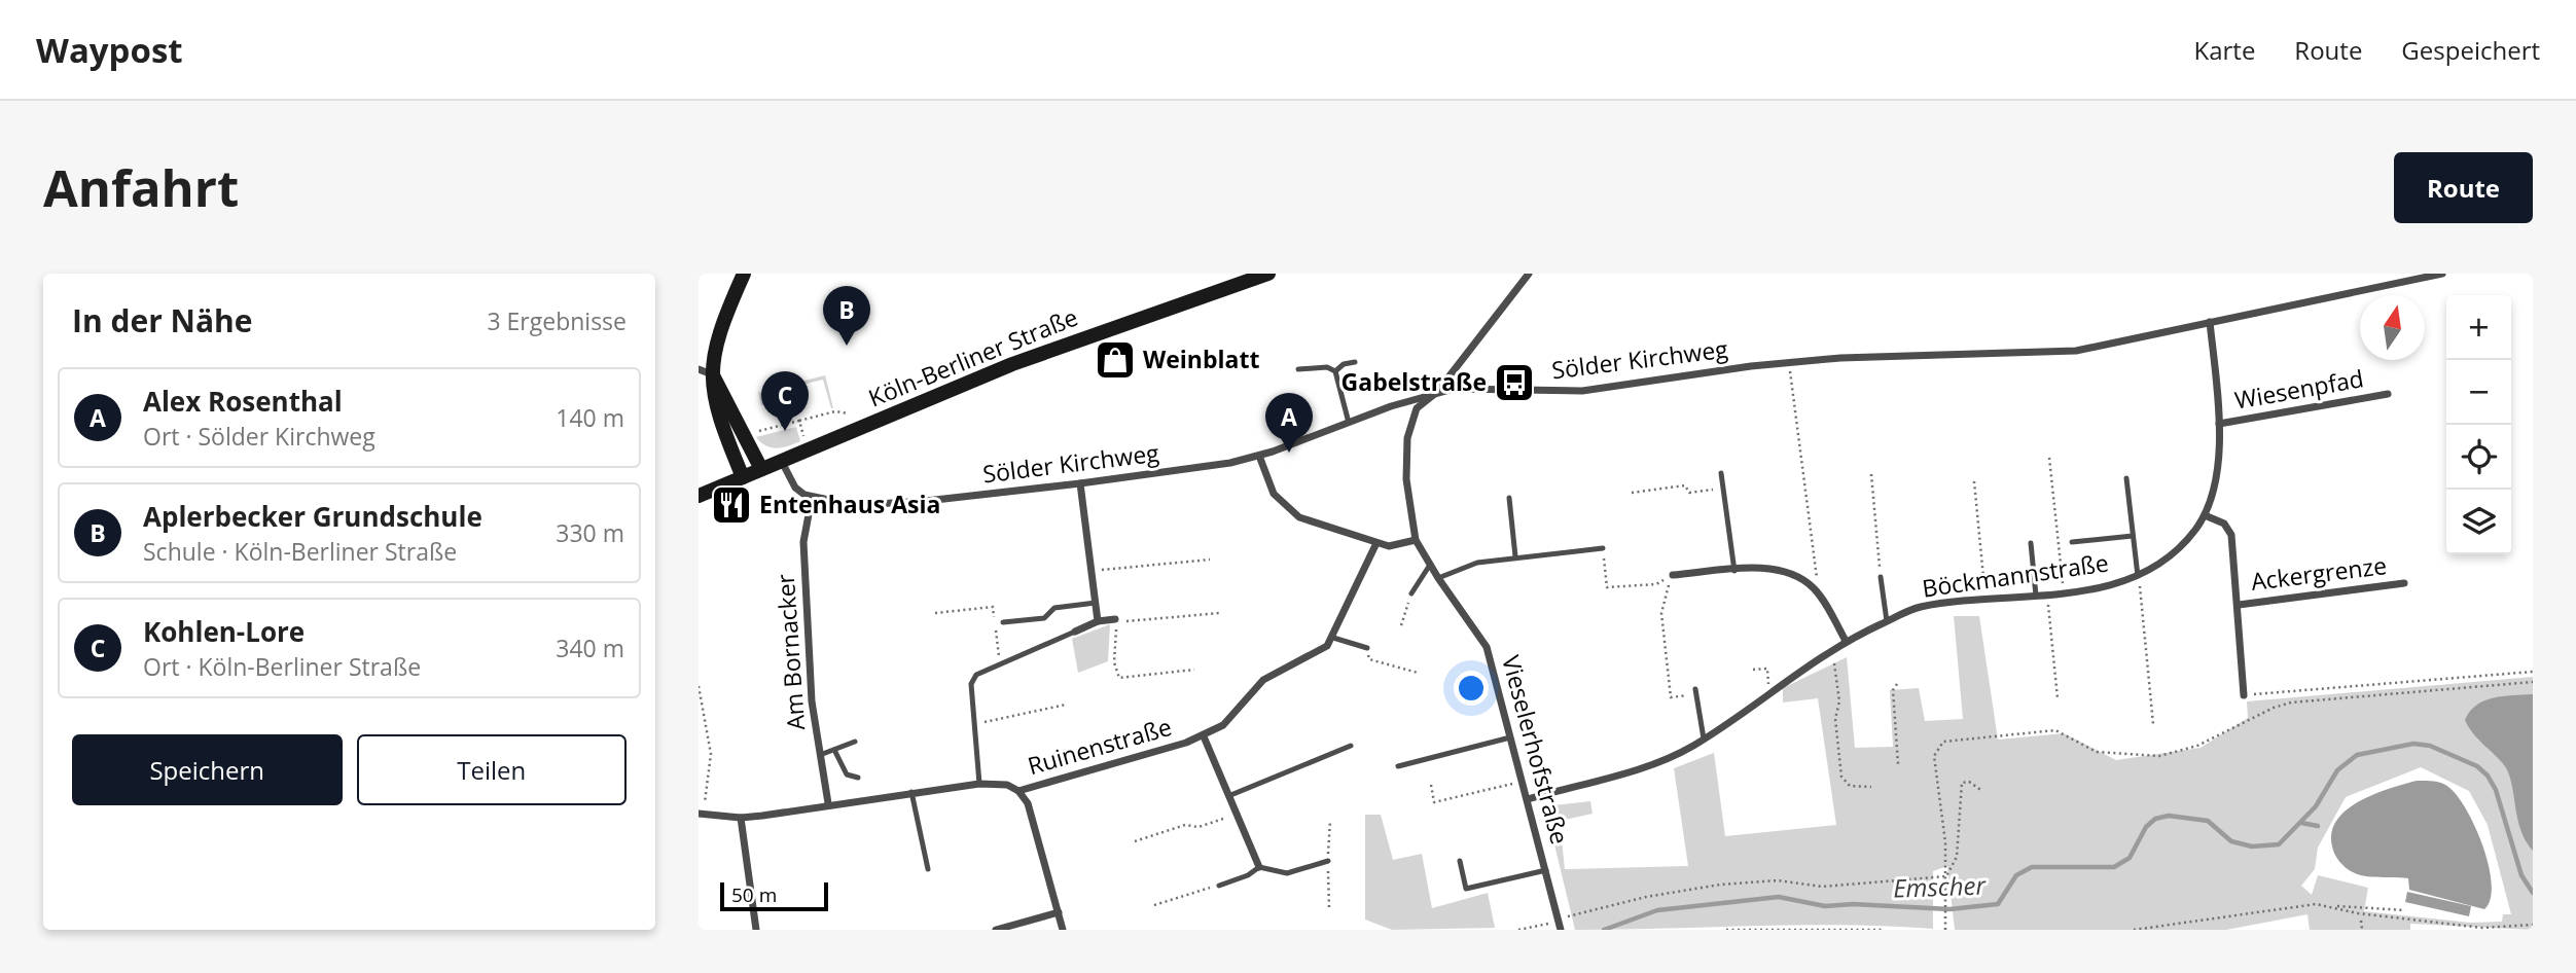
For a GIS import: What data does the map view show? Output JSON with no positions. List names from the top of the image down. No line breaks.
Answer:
{"streets":{"main road":["Köln-Berliner Straße"],"street":["Sölder Kirchweg","Wiesenpfad","Ackergrenze","Böckmannstraße","Am Bornacker","Ruinenstraße","Vieselerhofstraße"]},"crossings":[["Sölder Kirchweg","Böckmannstraße"],["Sölder Kirchweg","Am Bornacker"],["Sölder Kirchweg","Vieselerhofstraße"],["Wiesenpfad","Böckmannstraße"],["Böckmannstraße","Vieselerhofstraße"],["Am Bornacker","Ruinenstraße"]],"water":["Emscher"],"places":{"shop":["Weinblatt"],"bus stop":["Gabelstraße"],"restaurant":["Entenhaus Asia"]},"scale_bar":"50 m","north":"top","page":{"header":"Waypost","nav":["Karte","Route","Gespeichert"],"buttons":["Route",["Speichern","Teilen"]],"title":"Anfahrt","heading":["In der Nähe","3 Ergebnisse"],"pins":["B","C","A"],"map_buttons":["+","−"],"list":[{"mark":"A","name":"Alex Rosenthal","note":"Ort · Sölder Kirchweg","value":"140 m"},{"mark":"B","name":"Aplerbecker Grundschule","note":"Schule · Köln-Berliner Straße","value":"330 m"},{"mark":"C","name":"Kohlen-Lore","note":"Ort · Köln-Berliner Straße","value":"340 m"}],"scale":"50 m"}}
